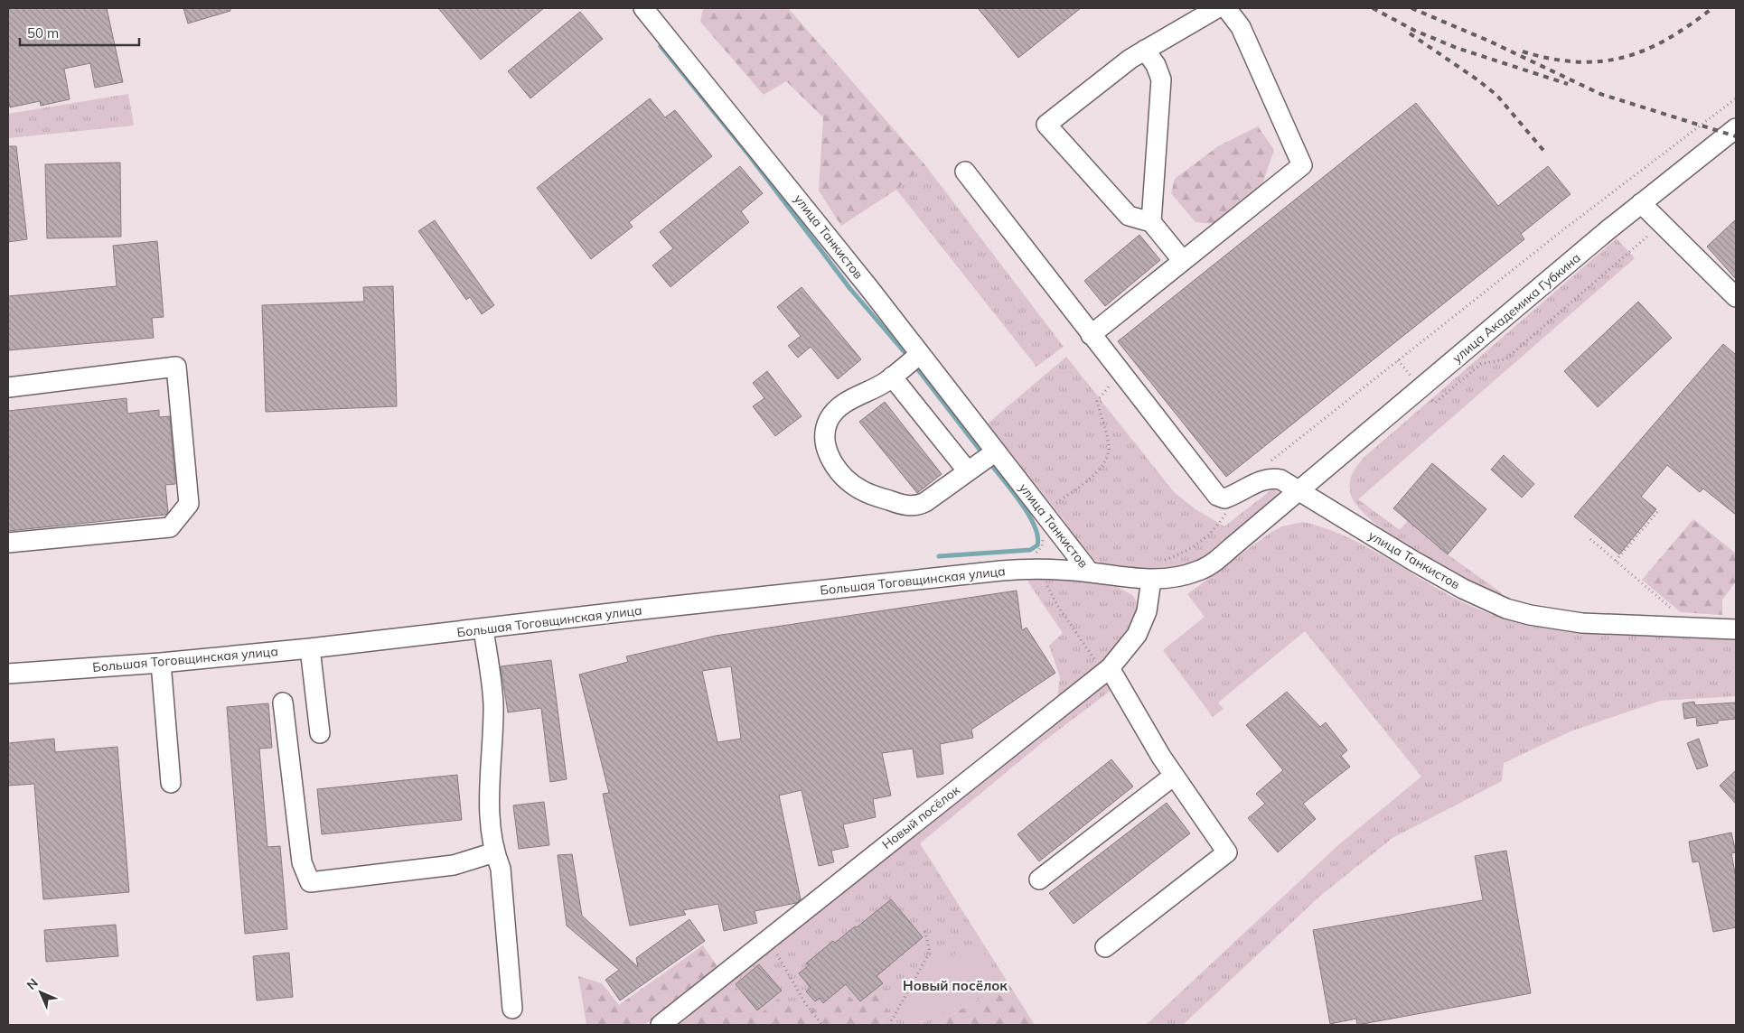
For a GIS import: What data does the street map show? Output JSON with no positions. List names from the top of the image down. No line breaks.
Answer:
{"streets":{"street":["улица Танкистов","улица Академика Губкина","Большая Тоговщинская улица","Новый посёлок"]},"crossings":[["улица Танкистов","улица Академика Губкина"],["улица Танкистов","Большая Тоговщинская улица"],["улица Танкистов","Новый посёлок"]],"districts":["Новый посёлок"],"scale_bar":"50 m","north":"top left"}
